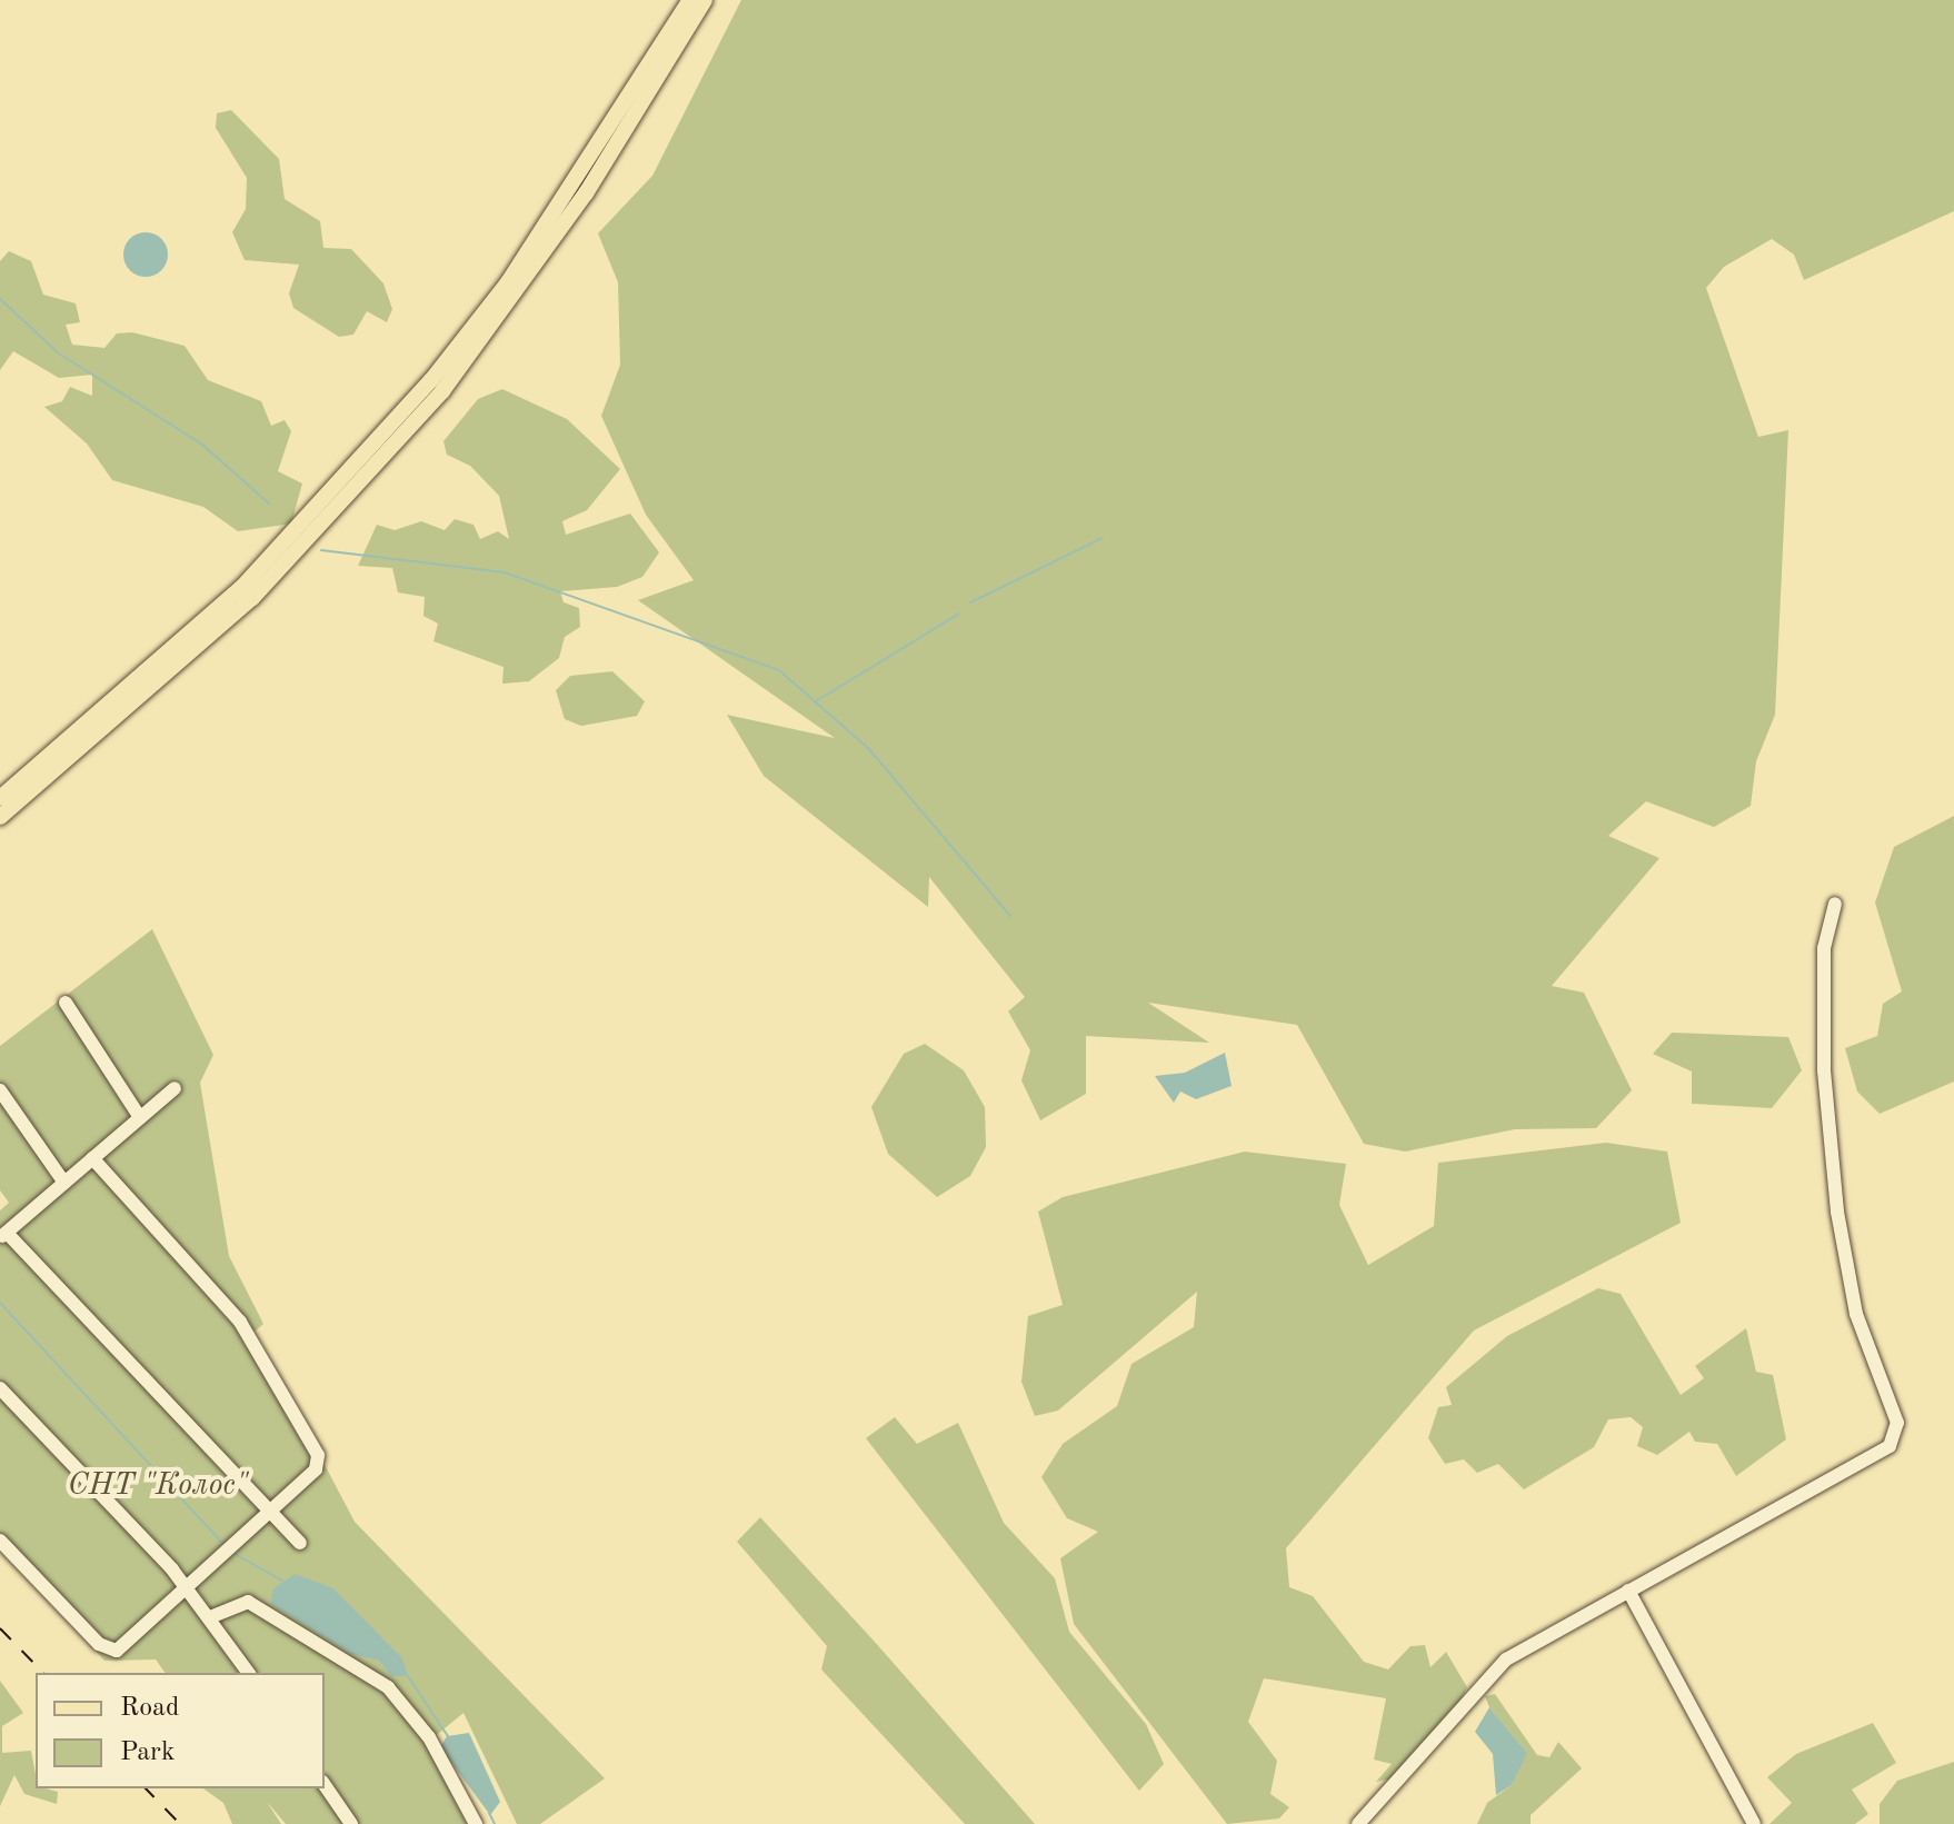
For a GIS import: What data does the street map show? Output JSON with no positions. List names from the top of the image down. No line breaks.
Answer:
{"parks":["СНТ \"Колос\""],"legend":["Road","Park"]}
